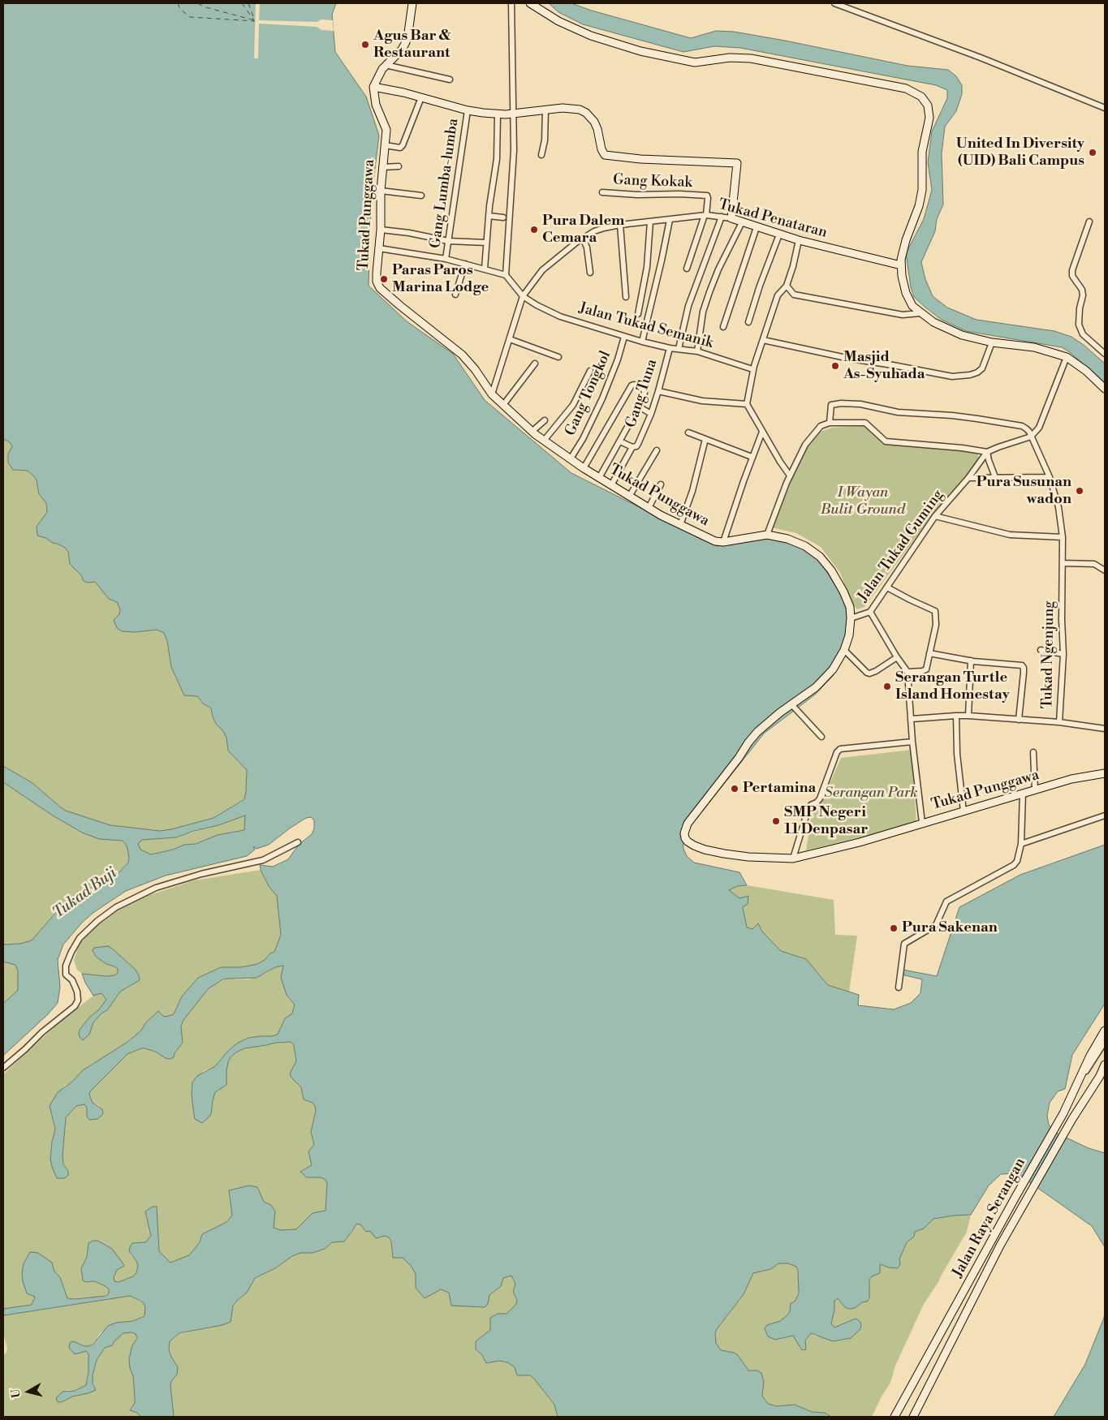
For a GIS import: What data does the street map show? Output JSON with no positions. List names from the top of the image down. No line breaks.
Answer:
{"streets":{"street":["Gang Kokak","Gang Lumba-lumba","Tukad Punggawa","Tukad Penataran","Jalan Tukad Semanik","Gang Tongkol","Gang Tuna","Jalan Tukad Guming","Tukad Ngenjung","Jalan Raya Serangan"]},"crossings":[["Gang Kokak","Tukad Penataran"],["Tukad Punggawa","Tukad Penataran"],["Tukad Punggawa","Gang Tongkol"],["Tukad Punggawa","Gang Tuna"],["Tukad Punggawa","Jalan Tukad Guming"],["Tukad Penataran","Jalan Tukad Semanik"],["Jalan Tukad Semanik","Gang Tongkol"],["Jalan Tukad Semanik","Gang Tuna"]],"water":["Tukad Buji"],"parks":["I Wayan Bulit Ground","Serangan Park"],"places":["Agus Bar & Restaurant","United In Diversity (UID) Bali Campus","Pura Dalem Cemara","Paras Paros Marina Lodge","Masjid As-Syuhada","Pura Susunan wadon","Serangan Turtle Island Homestay","Pertamina","SMP Negeri 11 Denpasar","Pura Sakenan"],"north":"left"}
